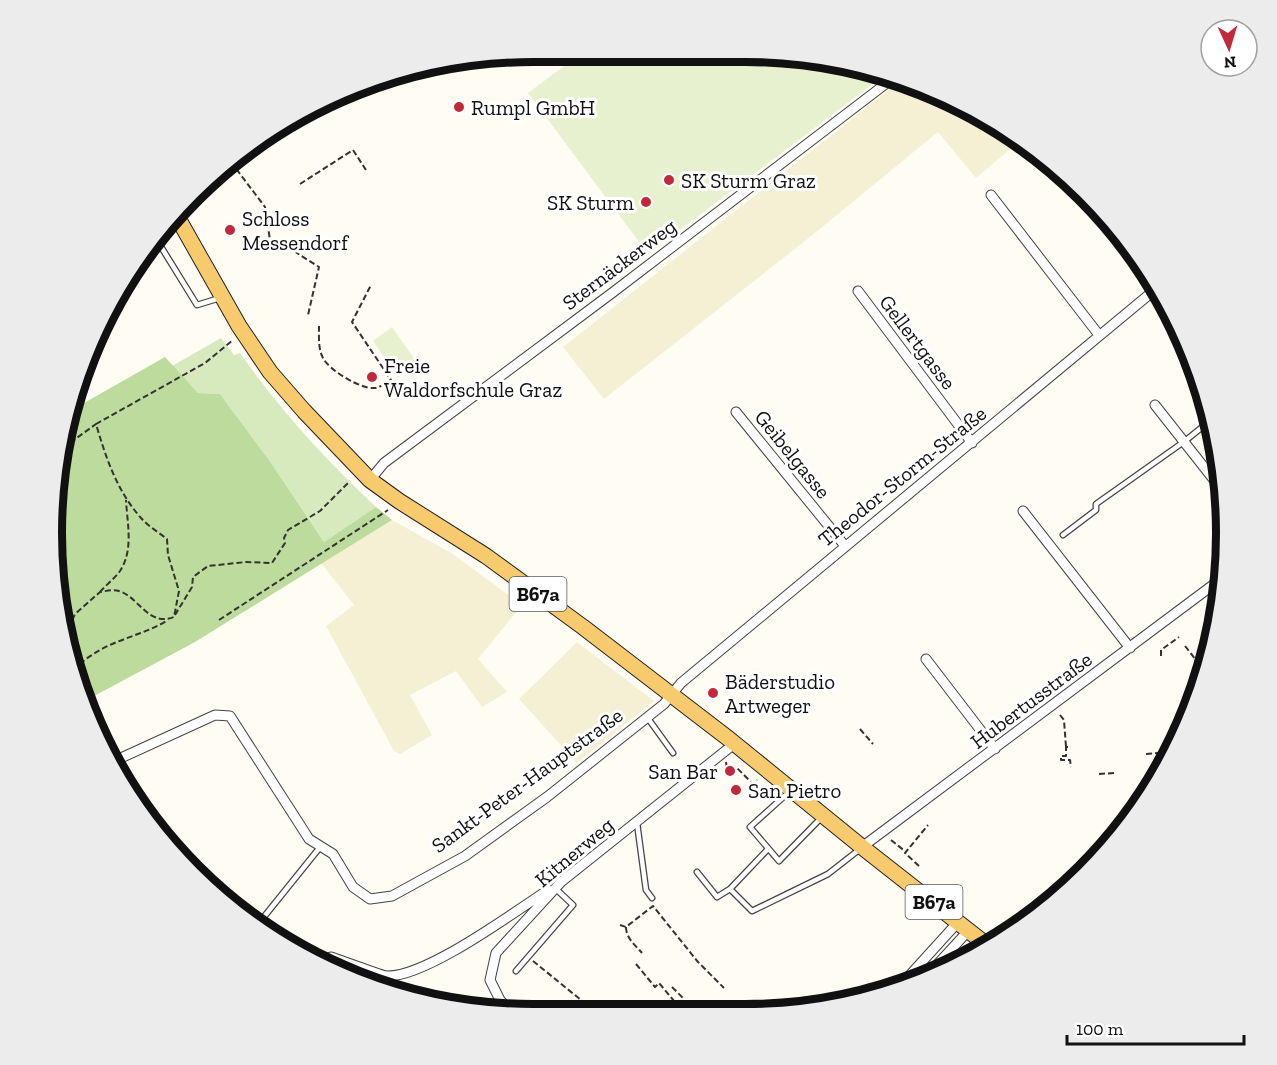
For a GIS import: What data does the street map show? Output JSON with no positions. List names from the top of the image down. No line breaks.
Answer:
{"streets":{"main road":["B67a"],"street":["Sternäckerweg","Gellertgasse","Geibelgasse","Theodor-Storm-Straße","Hubertusstraße","Sankt-Peter-Hauptstraße","Kitnerweg"]},"crossings":[["Sternäckerweg","B67a"],["Gellertgasse","Theodor-Storm-Straße"],["Geibelgasse","Theodor-Storm-Straße"],["Theodor-Storm-Straße","B67a"],["Theodor-Storm-Straße","Sankt-Peter-Hauptstraße"],["B67a","Hubertusstraße"],["B67a","Sankt-Peter-Hauptstraße"],["B67a","Kitnerweg"]],"places":["Rumpl GmbH","SK Sturm Graz","SK Sturm","Schloss Messendorf","Freie Waldorfschule Graz","Bäderstudio Artweger","San Bar","San Pietro"],"scale_bar":"100 m","north":"bottom"}
